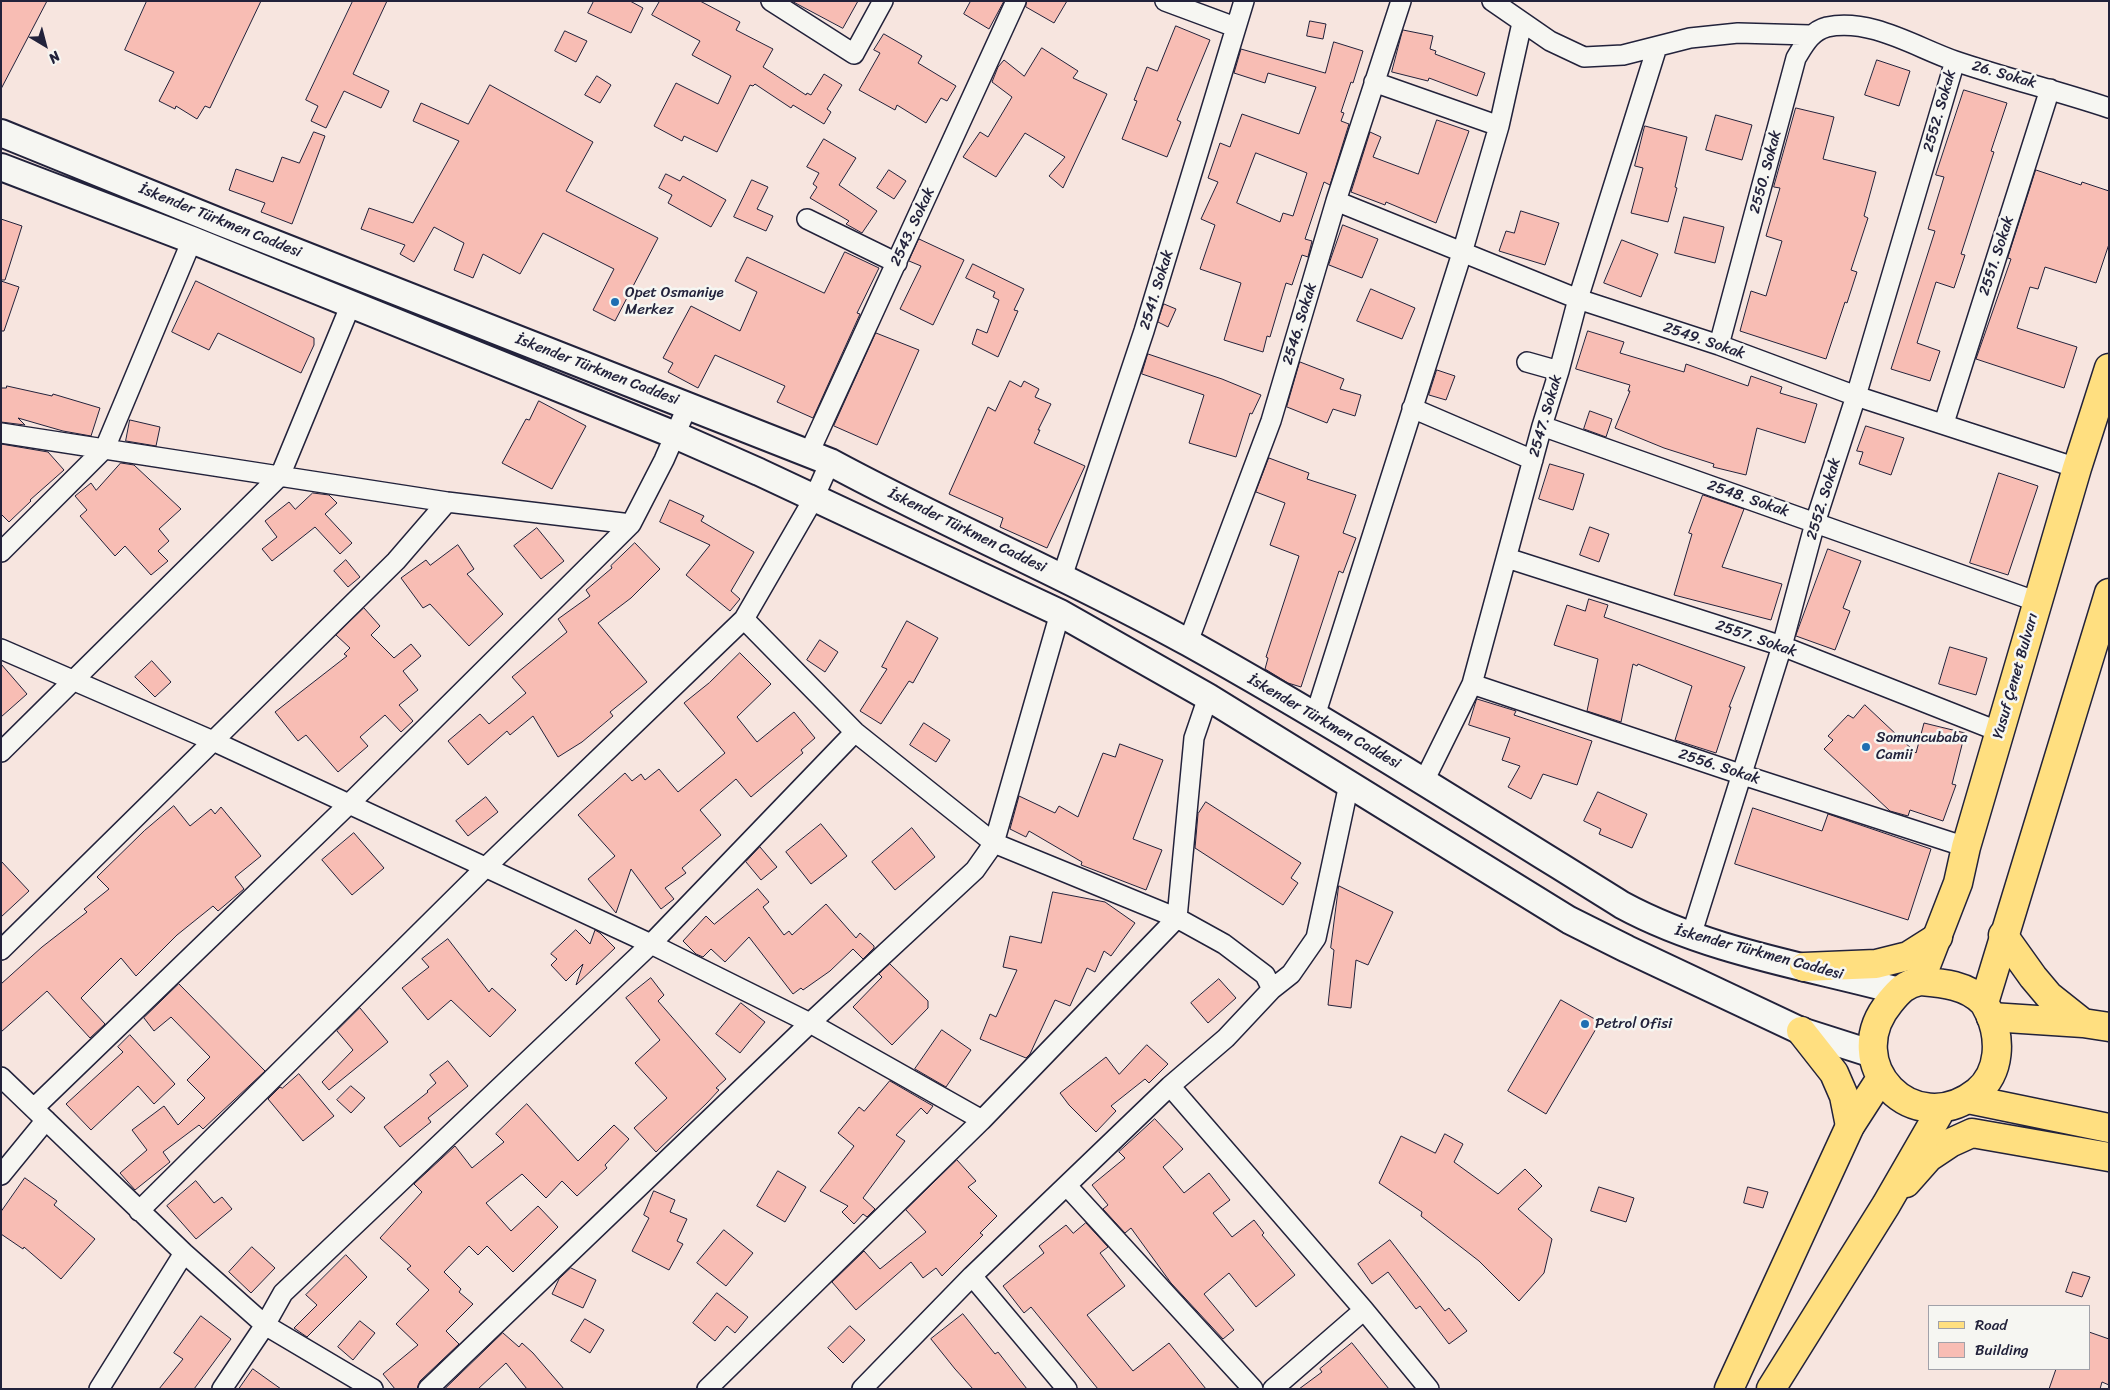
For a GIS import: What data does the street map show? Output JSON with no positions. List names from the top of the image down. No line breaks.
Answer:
{"streets":{"main road":["İskender Türkmen Caddesi","Yusuf Çenet Bulvarı"],"street":["26. Sokak","2552. Sokak","2550. Sokak","2543. Sokak","2551. Sokak","2541. Sokak","2546. Sokak","2549. Sokak","2547. Sokak","2548. Sokak","2557. Sokak","2556. Sokak"]},"crossings":[["26. Sokak","2552. Sokak"],["26. Sokak","2550. Sokak"],["26. Sokak","2551. Sokak"],["2552. Sokak","İskender Türkmen Caddesi"],["2552. Sokak","2549. Sokak"],["2552. Sokak","2548. Sokak"],["2552. Sokak","2557. Sokak"],["2552. Sokak","2556. Sokak"],["2550. Sokak","2549. Sokak"],["İskender Türkmen Caddesi","2543. Sokak"],["İskender Türkmen Caddesi","2541. Sokak"],["İskender Türkmen Caddesi","2546. Sokak"],["İskender Türkmen Caddesi","2547. Sokak"],["İskender Türkmen Caddesi","Yusuf Çenet Bulvarı"],["2551. Sokak","2549. Sokak"],["2546. Sokak","2549. Sokak"],["2549. Sokak","2547. Sokak"],["2549. Sokak","Yusuf Çenet Bulvarı"],["2547. Sokak","2548. Sokak"],["2547. Sokak","2557. Sokak"],["2547. Sokak","2556. Sokak"],["2548. Sokak","Yusuf Çenet Bulvarı"],["2557. Sokak","Yusuf Çenet Bulvarı"],["Yusuf Çenet Bulvarı","2556. Sokak"]],"places":["Opet Osmaniye Merkez","Somuncubaba Camii","Petrol Ofisi"],"legend":["Road","Building"],"north":"bottom right"}
